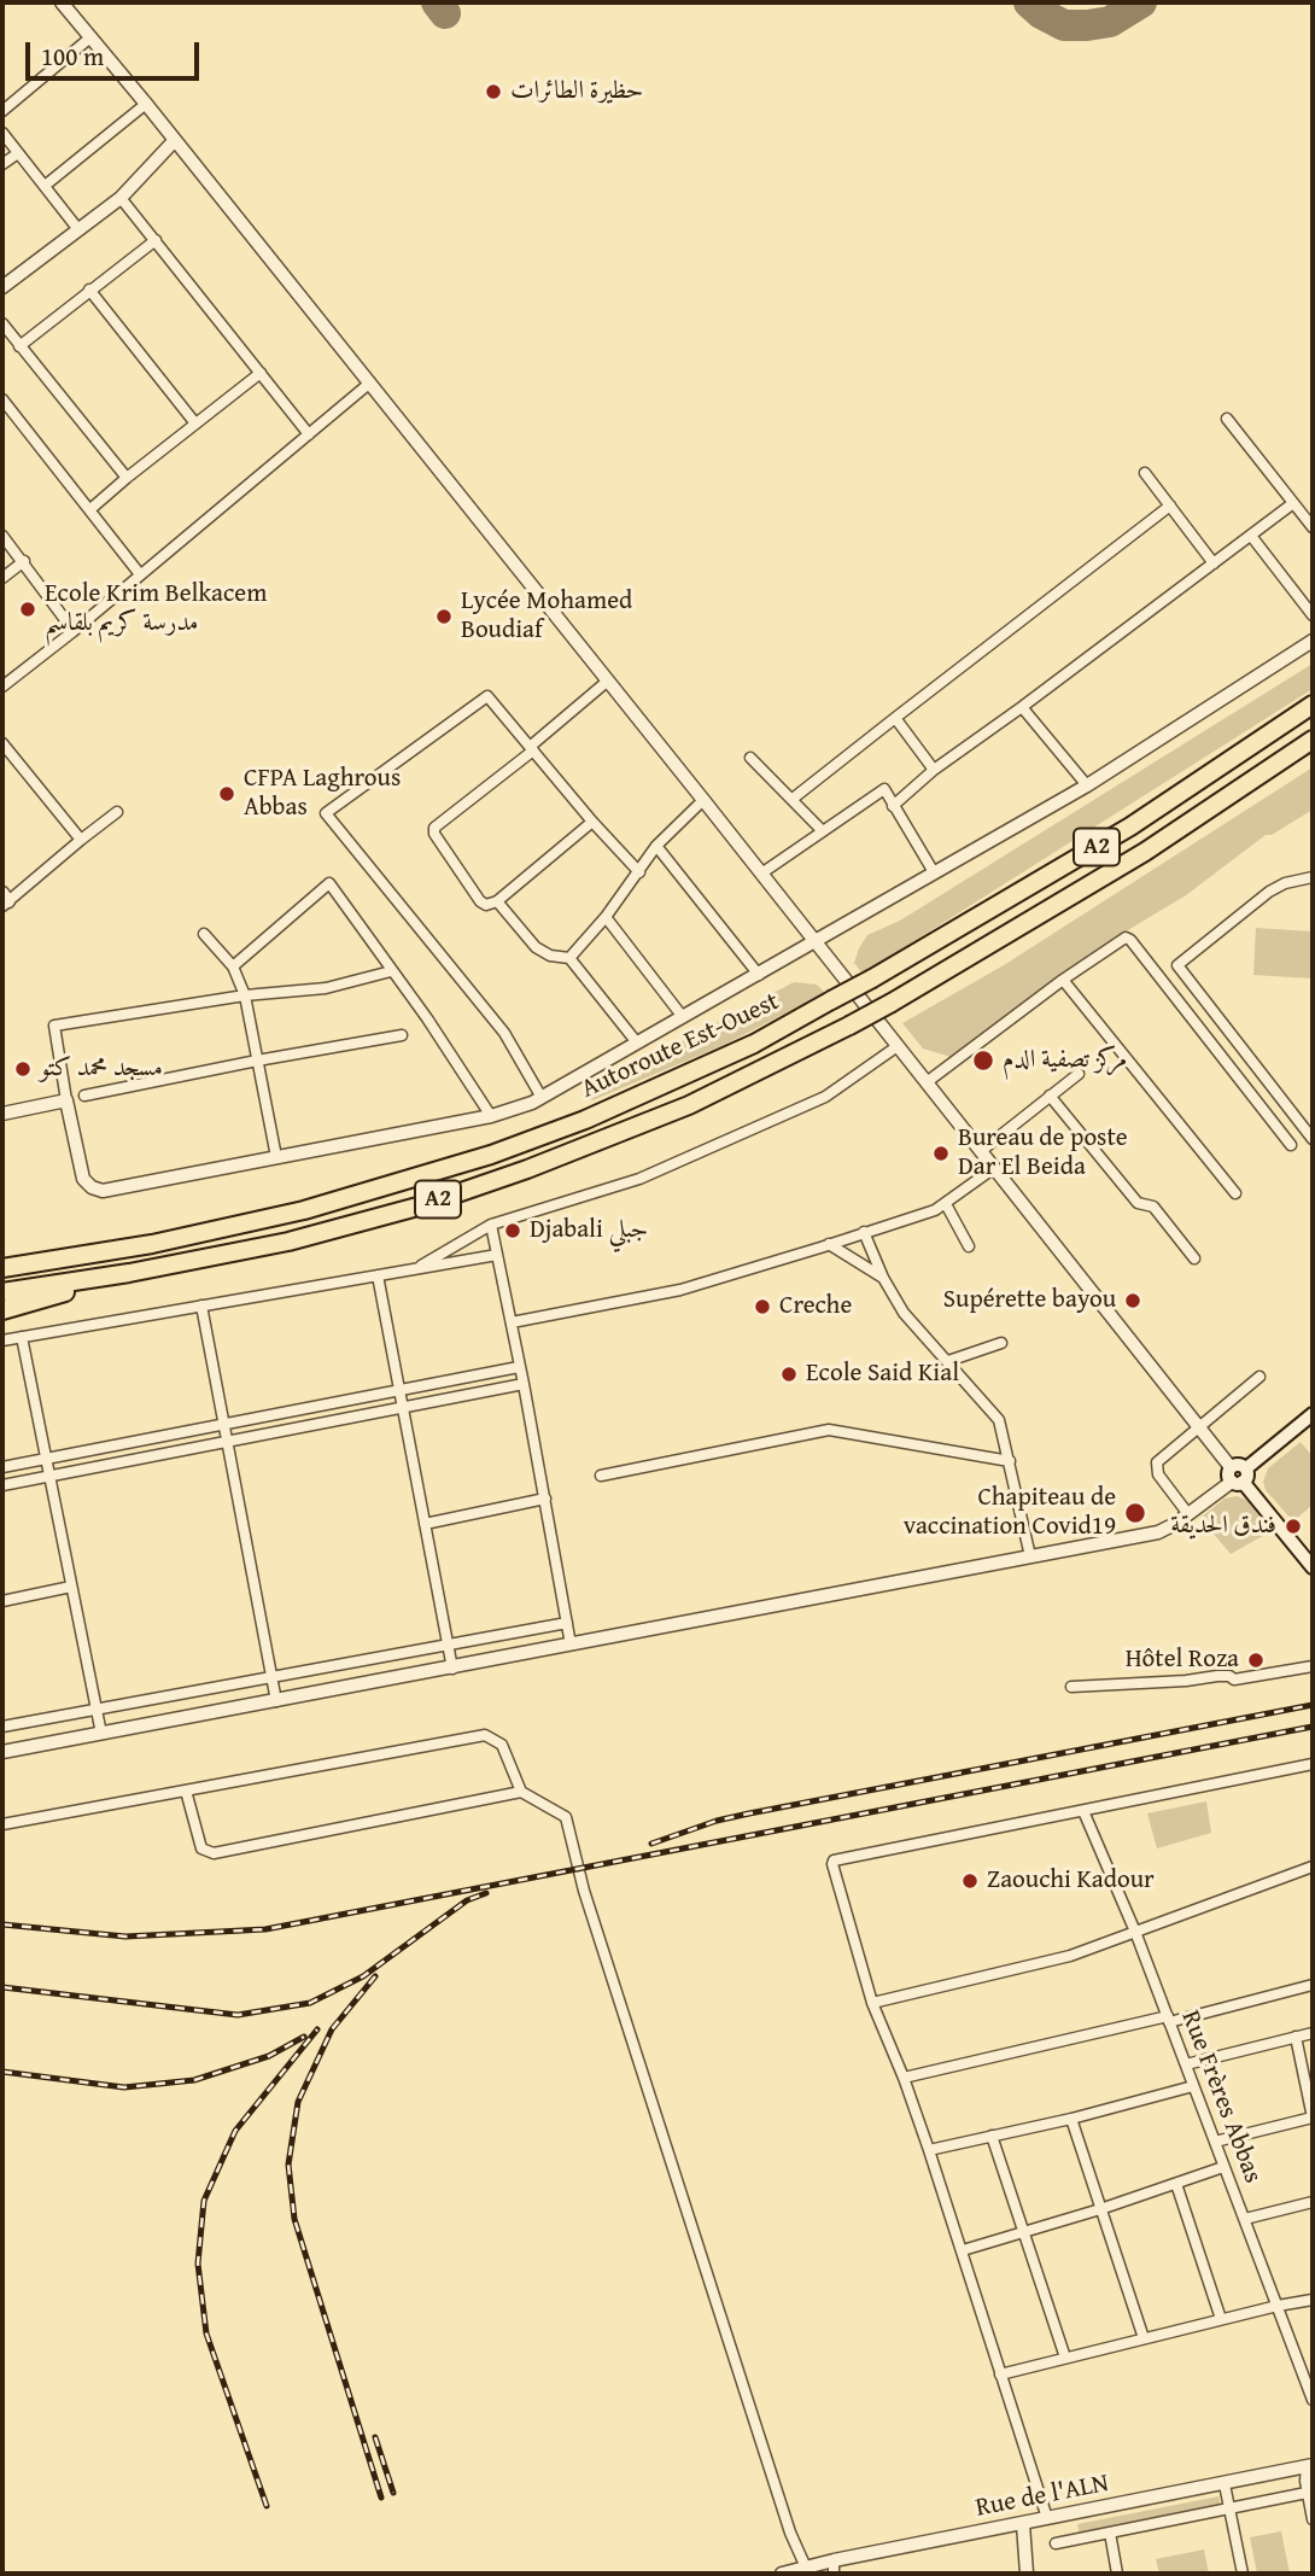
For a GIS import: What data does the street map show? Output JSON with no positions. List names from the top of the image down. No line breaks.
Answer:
{"streets":{"highway":["A2","Autoroute Est-Ouest"],"street":["Rue Frères Abbas","Rue de l'ALN"]},"places":["حظيرة الطائرات","Ecole Krim Belkacem مدرسة كريم بلقاسم","Lycée Mohamed Boudiaf","CFPA Laghrous Abbas","مركز تصفية الدم","مسجد محمد كتو","Bureau de poste Dar El Beida","Djabali جبلي","Supérette bayou","Creche","Ecole Said Kial","Chapiteau de vaccination Covid19","فندق الحديقة","Hôtel Roza","Zaouchi Kadour"],"scale_bar":"100 m"}
